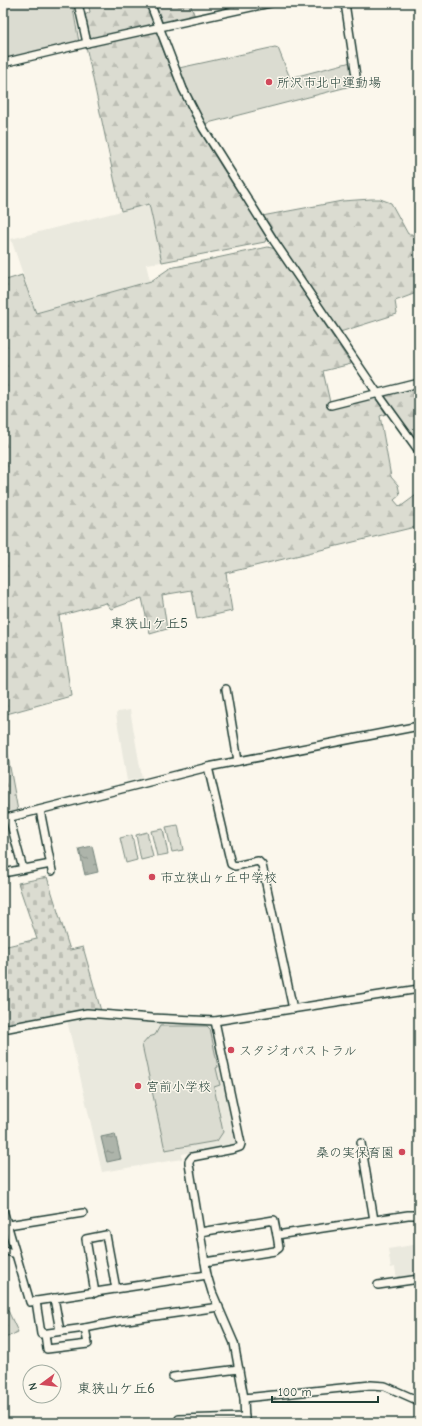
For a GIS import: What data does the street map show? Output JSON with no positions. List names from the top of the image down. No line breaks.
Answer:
{"districts":["東狭山ケ丘5","東狭山ケ丘6"],"places":["所沢市北中運動場","市立狭山ヶ丘中学校","スタジオパストラル","宮前小学校","桑の実保育園"],"scale_bar":"100 m","north":"left"}
